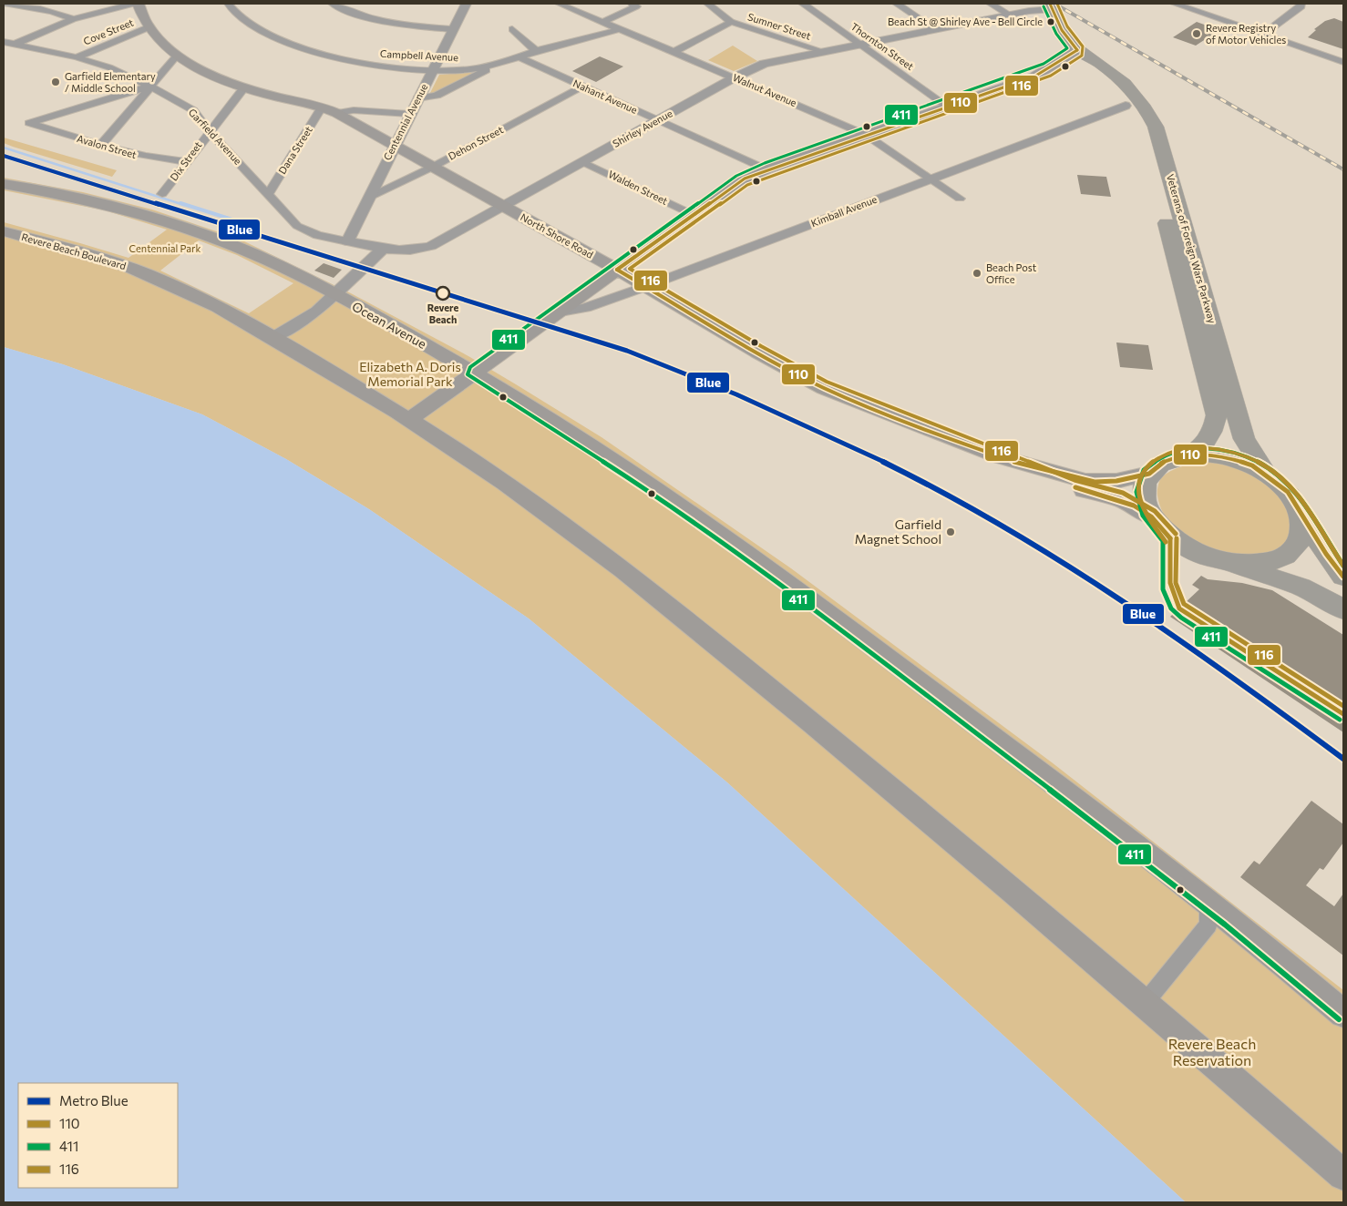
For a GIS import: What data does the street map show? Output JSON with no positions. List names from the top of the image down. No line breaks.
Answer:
{"streets":{"highway":["Veterans of Foreign Wars Parkway"],"main road":["North Shore Road","Revere Beach Boulevard","Ocean Avenue"],"street":["Sumner Street","Cove Street","Thornton Street","Campbell Avenue","Walnut Avenue","Nahant Avenue","Centennial Avenue","Shirley Avenue","Garfield Avenue","Dehon Street","Avalon Street","Dana Street","Dix Street","Walden Street","Kimball Avenue"]},"crossings":[["Sumner Street","Shirley Avenue"],["Cove Street","Garfield Avenue"],["Cove Street","North Shore Road"],["Thornton Street","Shirley Avenue"],["Campbell Avenue","Walnut Avenue"],["Campbell Avenue","Nahant Avenue"],["Campbell Avenue","Centennial Avenue"],["Walnut Avenue","Shirley Avenue"],["Walnut Avenue","Kimball Avenue"],["Nahant Avenue","Shirley Avenue"],["Nahant Avenue","Dehon Street"],["Centennial Avenue","Garfield Avenue"],["Centennial Avenue","Dehon Street"],["Centennial Avenue","North Shore Road"],["Shirley Avenue","Garfield Avenue"],["Shirley Avenue","Walden Street"],["Shirley Avenue","North Shore Road"],["Shirley Avenue","Veterans of Foreign Wars Parkway"],["Garfield Avenue","Avalon Street"],["Garfield Avenue","Dana Street"],["Garfield Avenue","Dix Street"],["Dehon Street","North Shore Road"],["Avalon Street","Dix Street"],["Dana Street","North Shore Road"],["Dix Street","North Shore Road"],["Kimball Avenue","North Shore Road"],["Kimball Avenue","Veterans of Foreign Wars Parkway"],["North Shore Road","Veterans of Foreign Wars Parkway"]],"parks":["Centennial Park","Elizabeth A. Doris Memorial Park","Revere Beach Reservation"],"places":["Beach St @ Shirley Ave - Bell Circle","Revere Registry of Motor Vehicles","Garfield Elementary / Middle School","Beach Post Office","Revere Beach","Garfield Magnet School"],"lines":["transit line 110","transit line 116","transit line 411","metro line Blue"],"legend":["Metro Blue","110","411","116"]}
